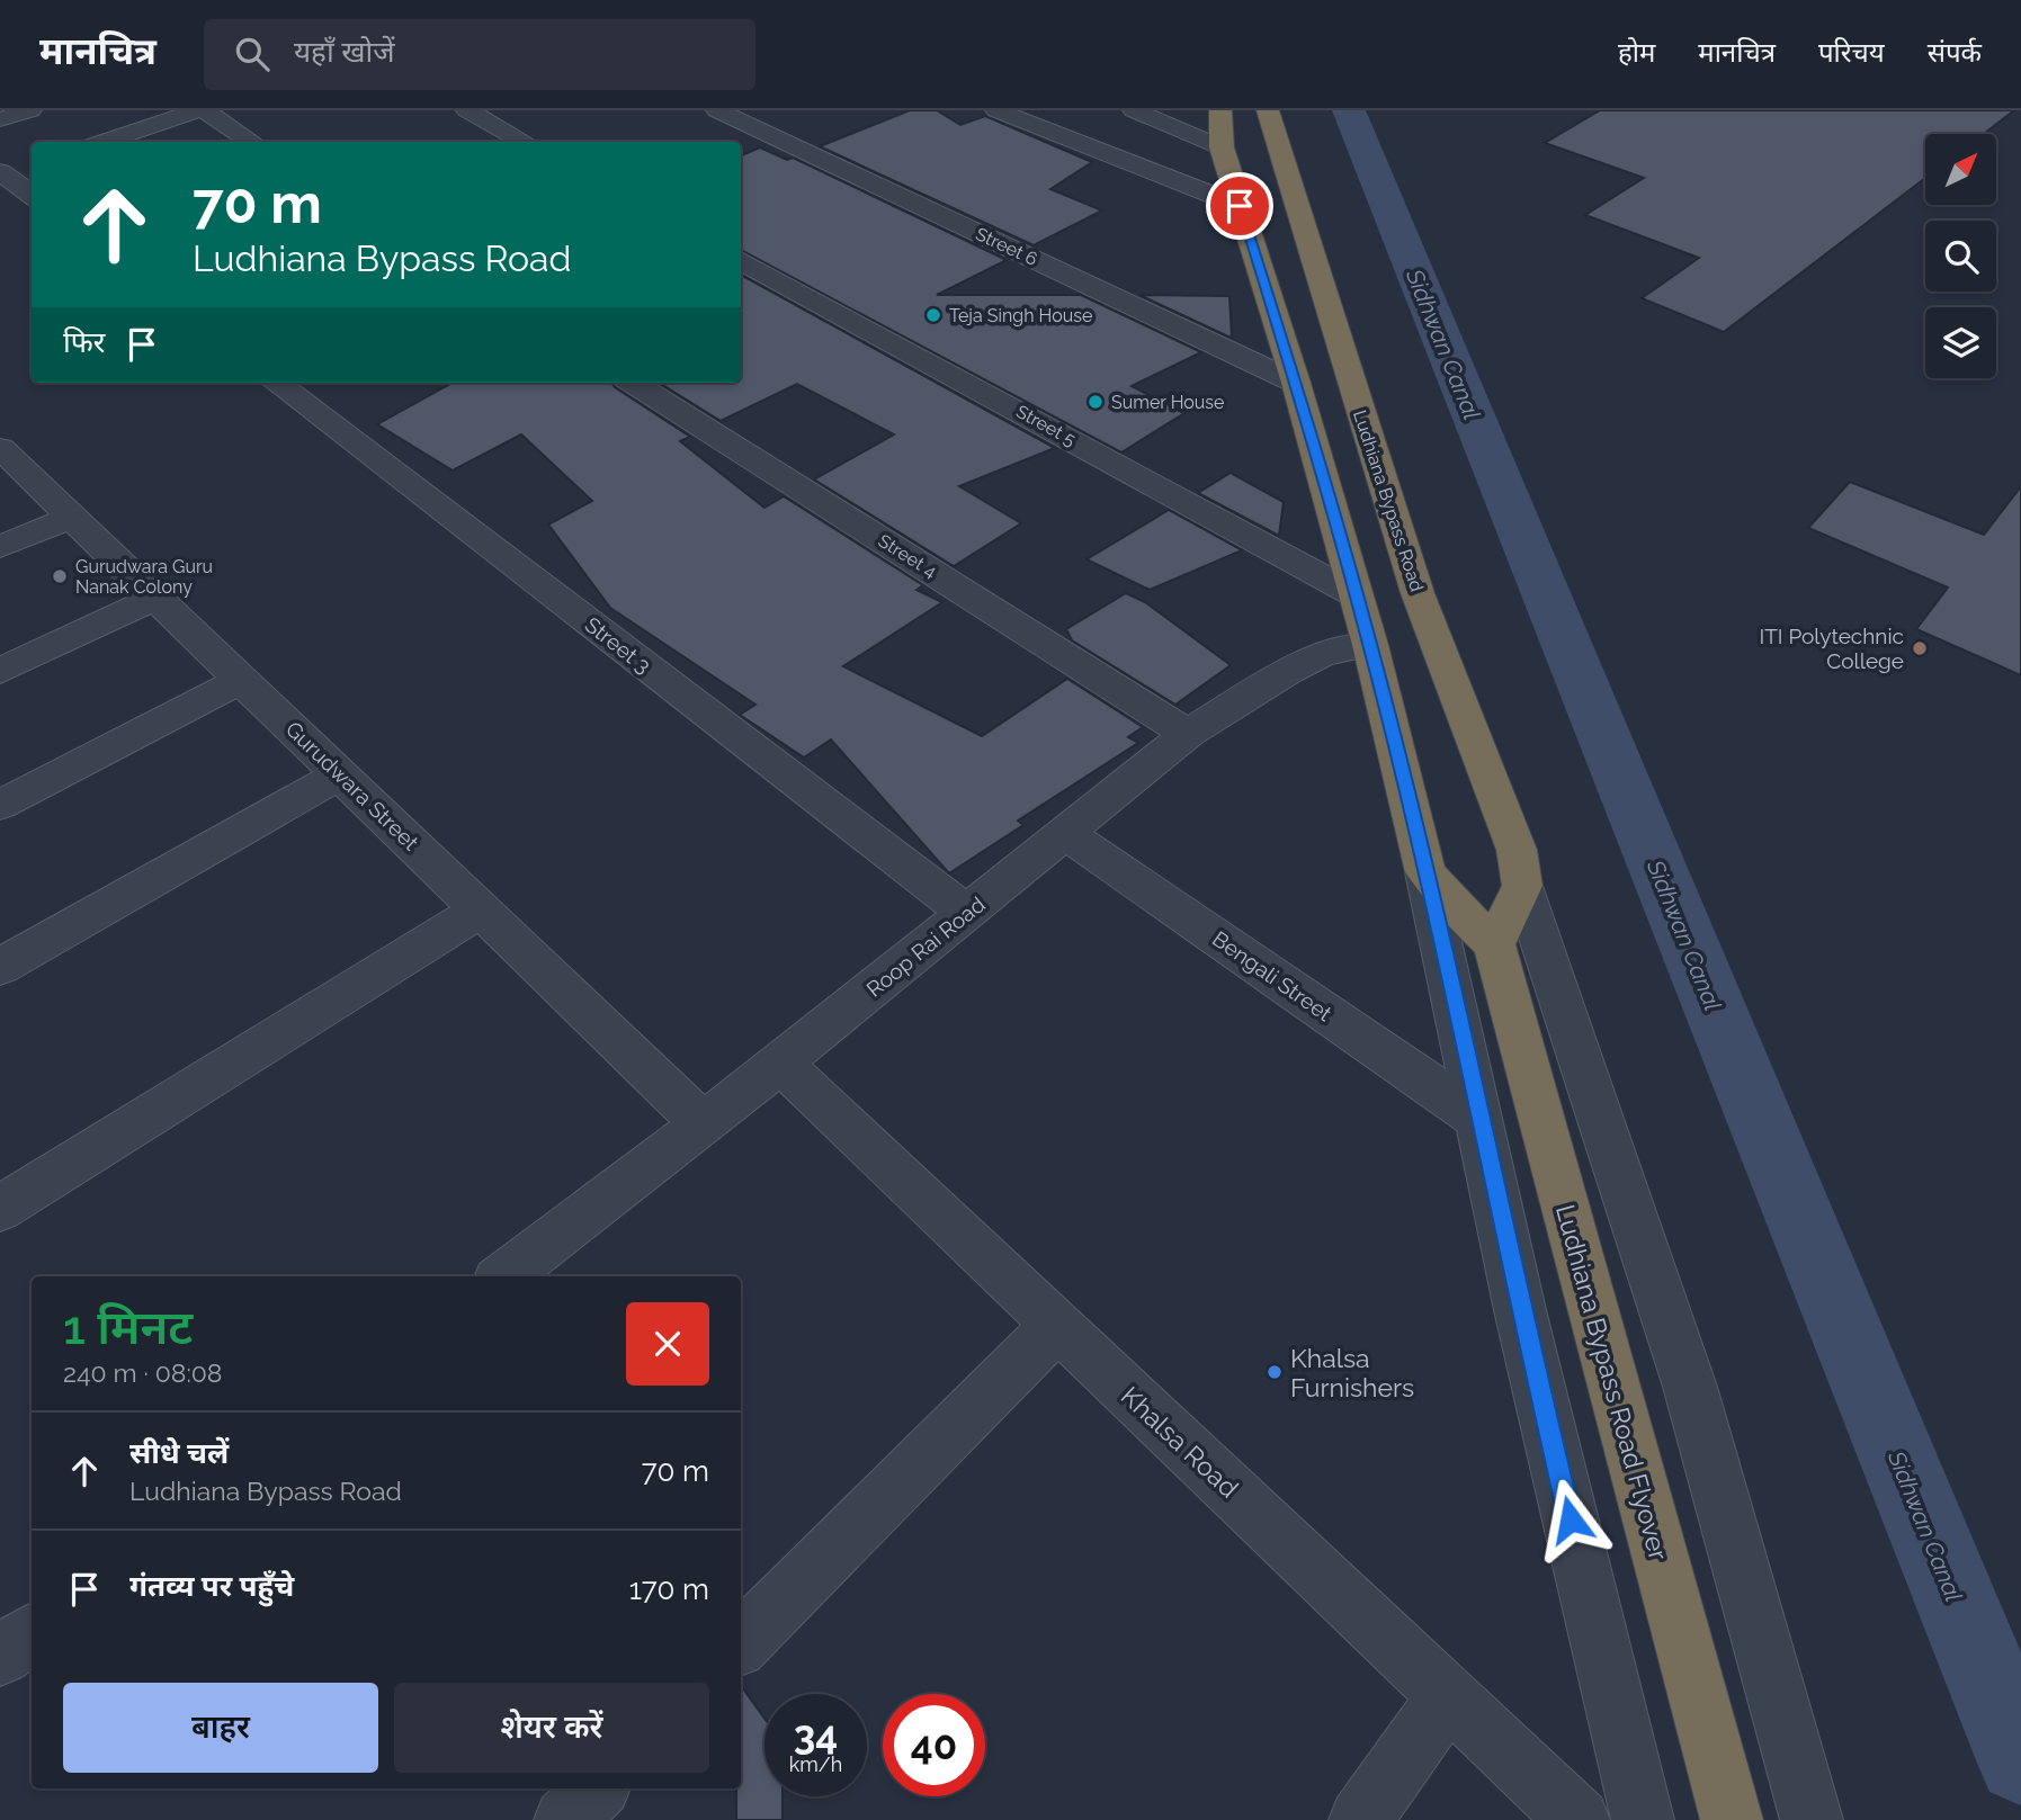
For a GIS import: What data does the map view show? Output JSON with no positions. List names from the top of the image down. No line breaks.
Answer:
{"streets":{"highway":["Ludhiana Bypass Road","Ludhiana Bypass Road Flyover"],"street":["Street 6","Street 5","Street 4","Street 3","Gurudwara Street","Roop Rai Road","Bengali Street","Khalsa Road"]},"crossings":[["Street 4","Roop Rai Road"],["Street 3","Roop Rai Road"],["Gurudwara Street","Roop Rai Road"],["Roop Rai Road","Bengali Street"],["Roop Rai Road","Khalsa Road"]],"water":["Sidhwan Canal"],"places":["Teja Singh House","Sumer House","Gurudwara Guru Nanak Colony","ITI Polytechnic College","Khalsa Furnishers"],"north":"top right","page":{"header":"मानचित्र","search":"यहाँ खोजें","nav":["होम","मानचित्र","परिचय","संपर्क"],"turn":["70 m","Ludhiana Bypass Road"],"then":"फिर","heading":["1 मिनट","240 m · 08:08"],"list":[{"name":"सीधे चलें","note":"Ludhiana Bypass Road","value":"70 m"},{"name":"गंतव्य पर पहुँचे","value":"170 m"}],"buttons":["बाहर","शेयर करें"],"speed":"34 km/h","limit":"40"}}
